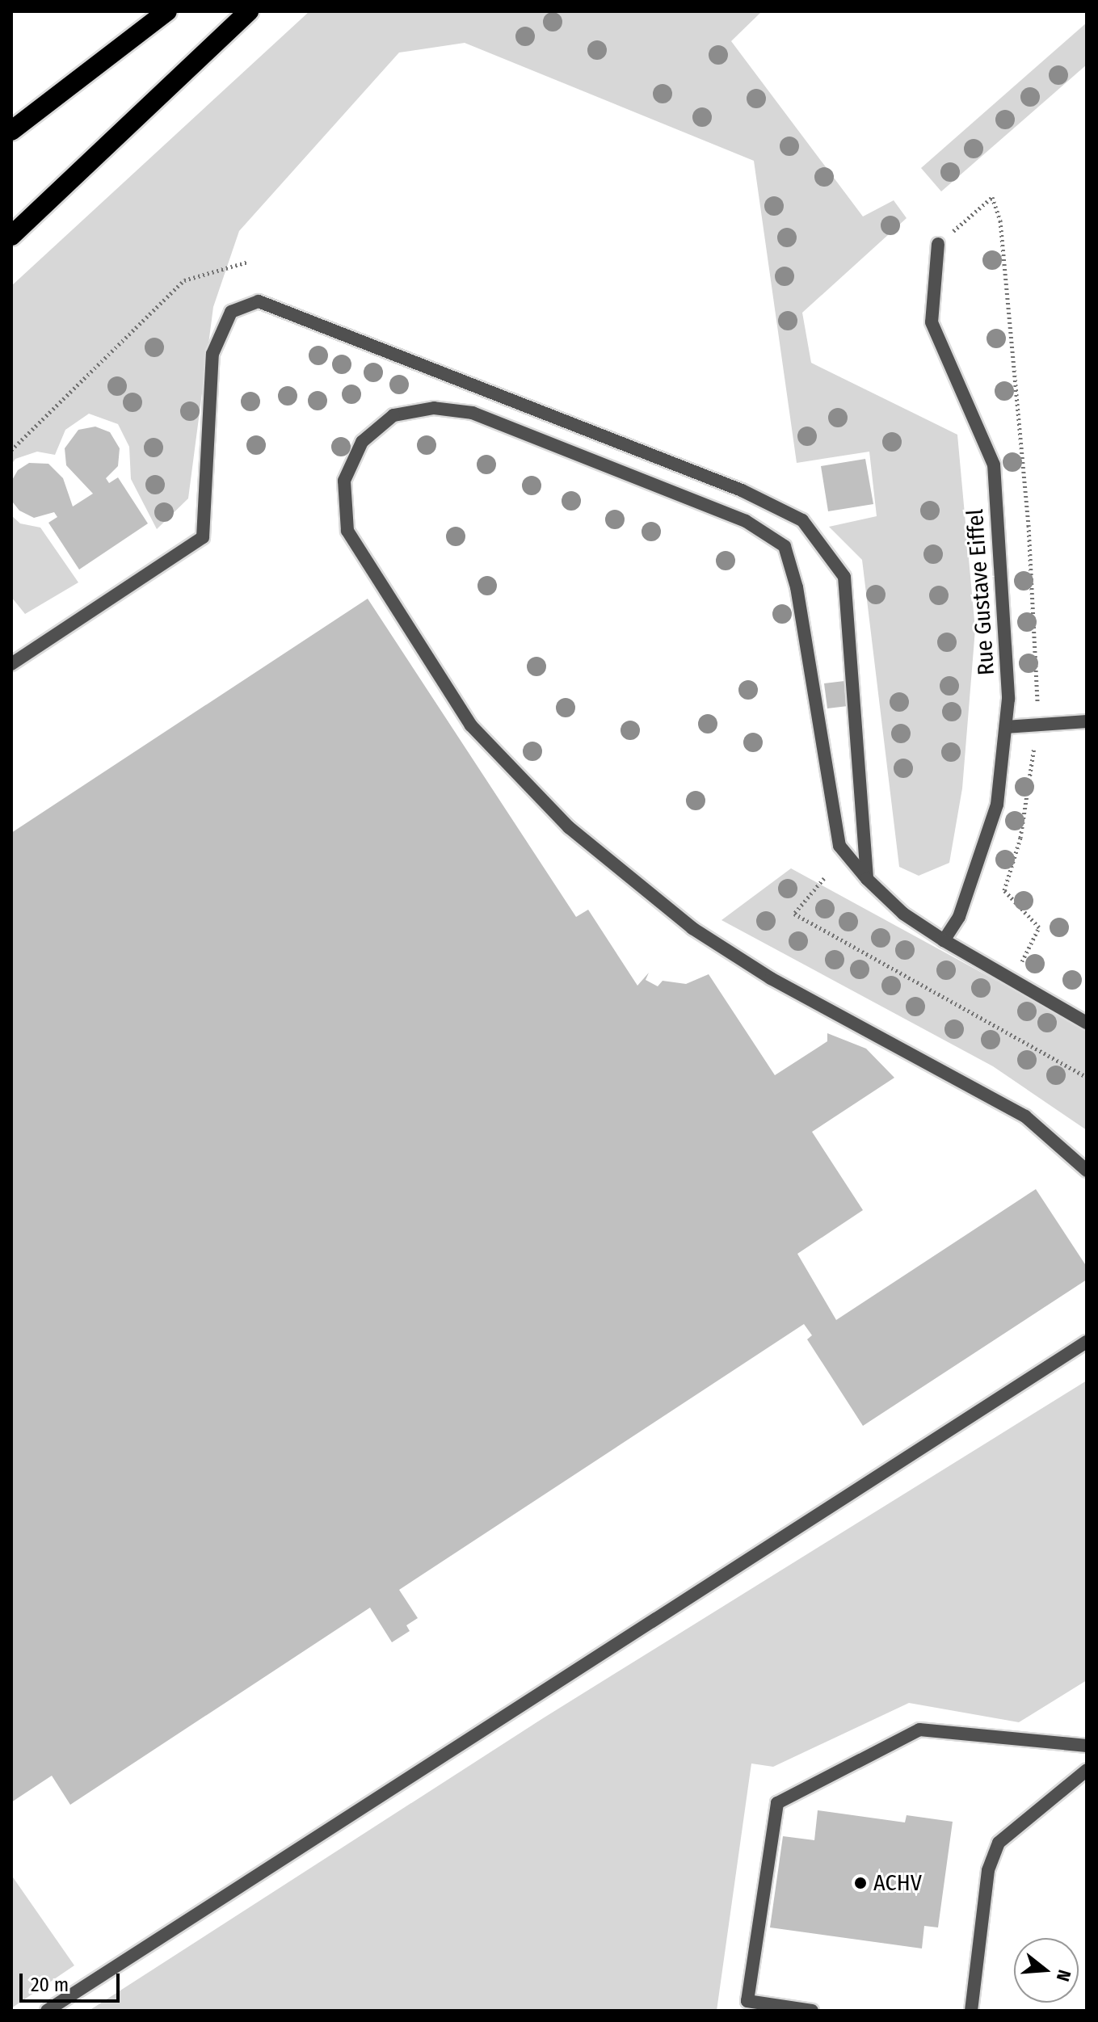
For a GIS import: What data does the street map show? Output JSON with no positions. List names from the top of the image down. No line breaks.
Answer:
{"streets":{"street":["Rue Gustave Eiffel"]},"places":["ACHV"],"scale_bar":"20 m","north":"right"}
